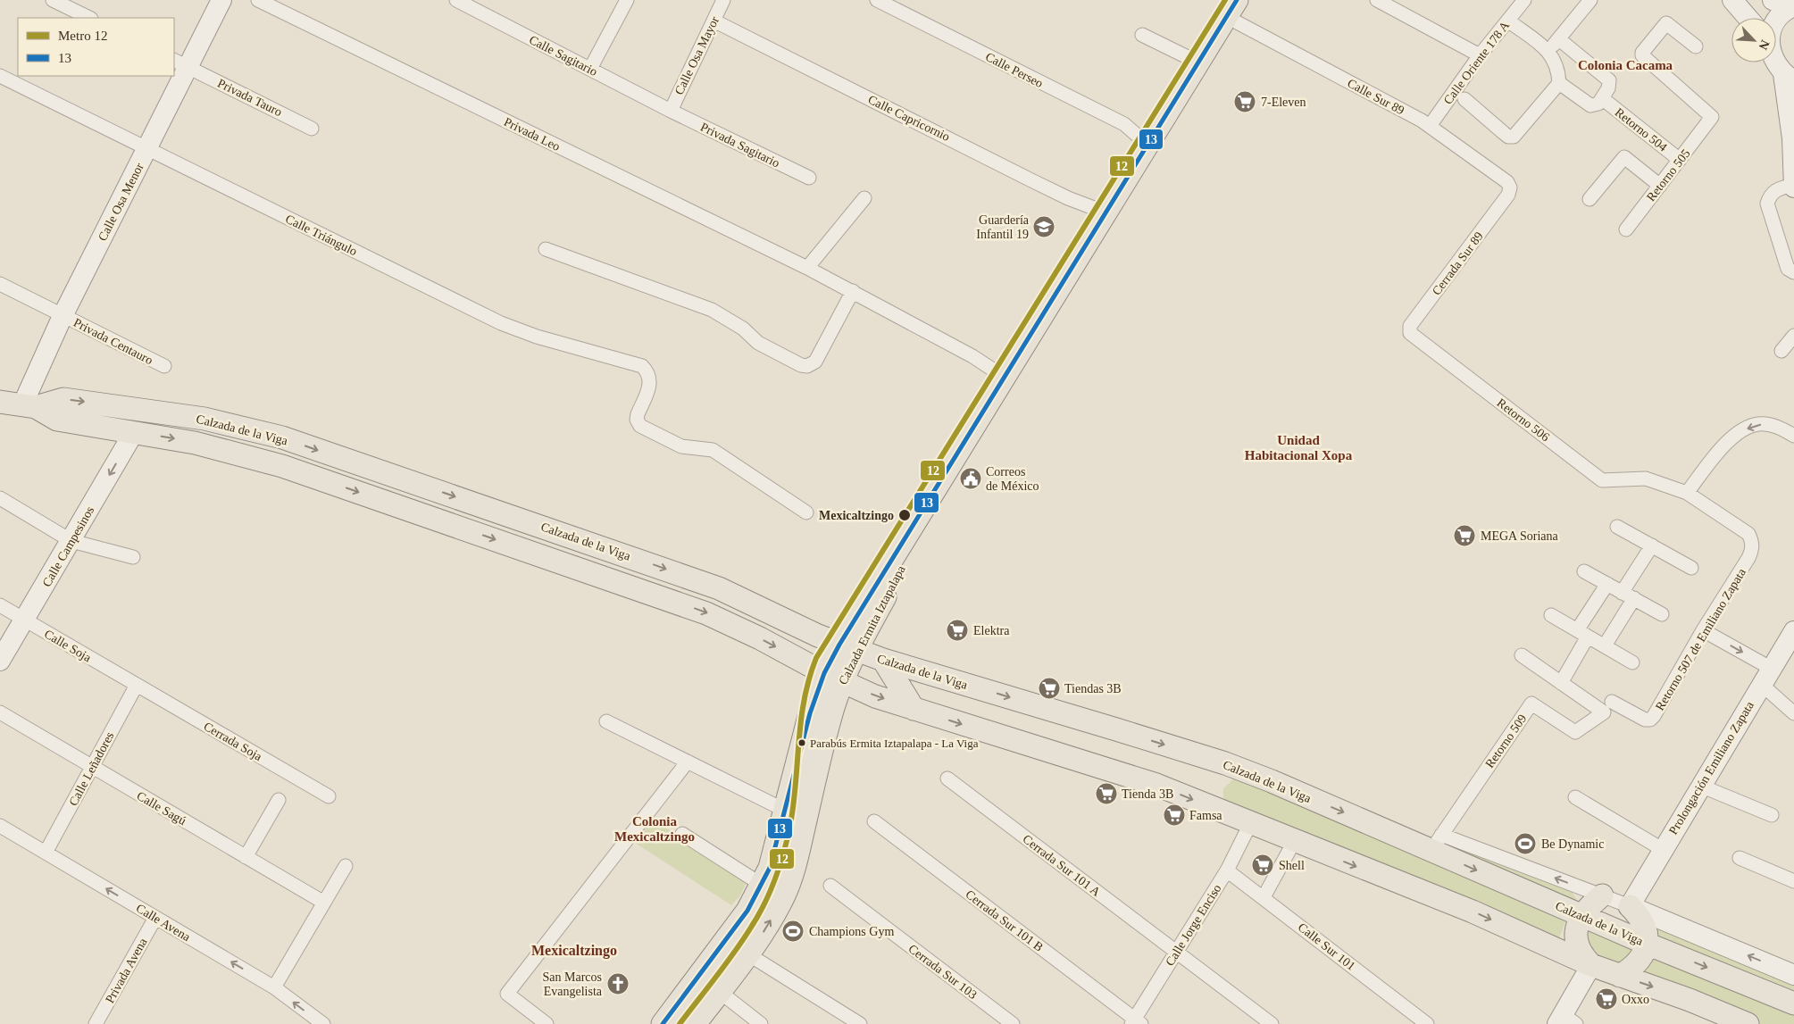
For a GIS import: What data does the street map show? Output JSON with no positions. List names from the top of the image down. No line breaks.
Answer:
{"streets":{"main road":["Calzada de la Viga","Calzada Ermita Iztapalapa"],"street":["Calle Sagitario","Calle Osa Mayor","Calle Oriente 178 A","Calle Perseo","Calle Sur 89","Privada Tauro","Calle Capricornio","Retorno 504","Privada Leo","Privada Sagitario","Retorno 505","Calle Osa Menor","Calle Triángulo","Cerrada Sur 89","Privada Centauro","Retorno 506","Calle Campesinos","Retorno 507 de Emiliano Zapata","Calle Soja","Cerrada Soja","Retorno 509","Prolongación Emiliano Zapata","Calle Leñadores","Calle Sagú","Cerrada Sur 101 A","Cerrada Sur 101 B","Calle Avena","Calle Jorge Enciso","Calle Sur 101","Privada Avena","Cerrada Sur 103"]},"crossings":[["Calle Sagitario","Calle Osa Mayor"],["Calle Sagitario","Privada Sagitario"],["Calle Osa Mayor","Calle Capricornio"],["Calle Osa Mayor","Privada Sagitario"],["Calle Oriente 178 A","Calle Sur 89"],["Calle Perseo","Calzada Ermita Iztapalapa"],["Calle Sur 89","Cerrada Sur 89"],["Calle Sur 89","Calzada Ermita Iztapalapa"],["Privada Tauro","Calle Osa Menor"],["Calle Capricornio","Calzada Ermita Iztapalapa"],["Retorno 504","Retorno 505"],["Privada Leo","Calzada Ermita Iztapalapa"],["Calle Osa Menor","Calle Triángulo"],["Calle Osa Menor","Privada Centauro"],["Calle Osa Menor","Calzada de la Viga"],["Cerrada Sur 89","Retorno 506"],["Retorno 506","Retorno 507 de Emiliano Zapata"],["Calzada de la Viga","Calle Campesinos"],["Calzada de la Viga","Calzada Ermita Iztapalapa"],["Calzada de la Viga","Retorno 509"],["Calzada de la Viga","Prolongación Emiliano Zapata"],["Calzada de la Viga","Calle Jorge Enciso"],["Calle Campesinos","Calle Soja"],["Retorno 507 de Emiliano Zapata","Retorno 509"],["Calle Soja","Cerrada Soja"],["Calle Soja","Calle Leñadores"],["Cerrada Soja","Calle Leñadores"],["Calle Leñadores","Calle Sagú"],["Calle Leñadores","Calle Avena"],["Cerrada Sur 101 A","Calle Jorge Enciso"],["Cerrada Sur 101 B","Calle Jorge Enciso"],["Calle Avena","Privada Avena"],["Calle Jorge Enciso","Calle Sur 101"]],"one_way":["Calzada de la Viga","Calle Campesinos","Calle Avena"],"districts":["Colonia Cacama","Unidad Habitacional Xopa","Colonia Mexicaltzingo","Mexicaltzingo"],"places":{"supermarket":["7-Eleven","MEGA Soriana","Elektra","Tiendas 3B","Tienda 3B","Famsa","Shell","Oxxo"],"school or university":["Guardería Infantil 19"],"public building":["Correos de México"],"other":["Mexicaltzingo","Parabús Ermita Iztapalapa - La Viga"],"sports":["Be Dynamic","Champions Gym"],"church":["San Marcos Evangelista"]},"lines":["metro line 12","transit line 13"],"legend":["Metro 12","13"],"north":"bottom right"}
